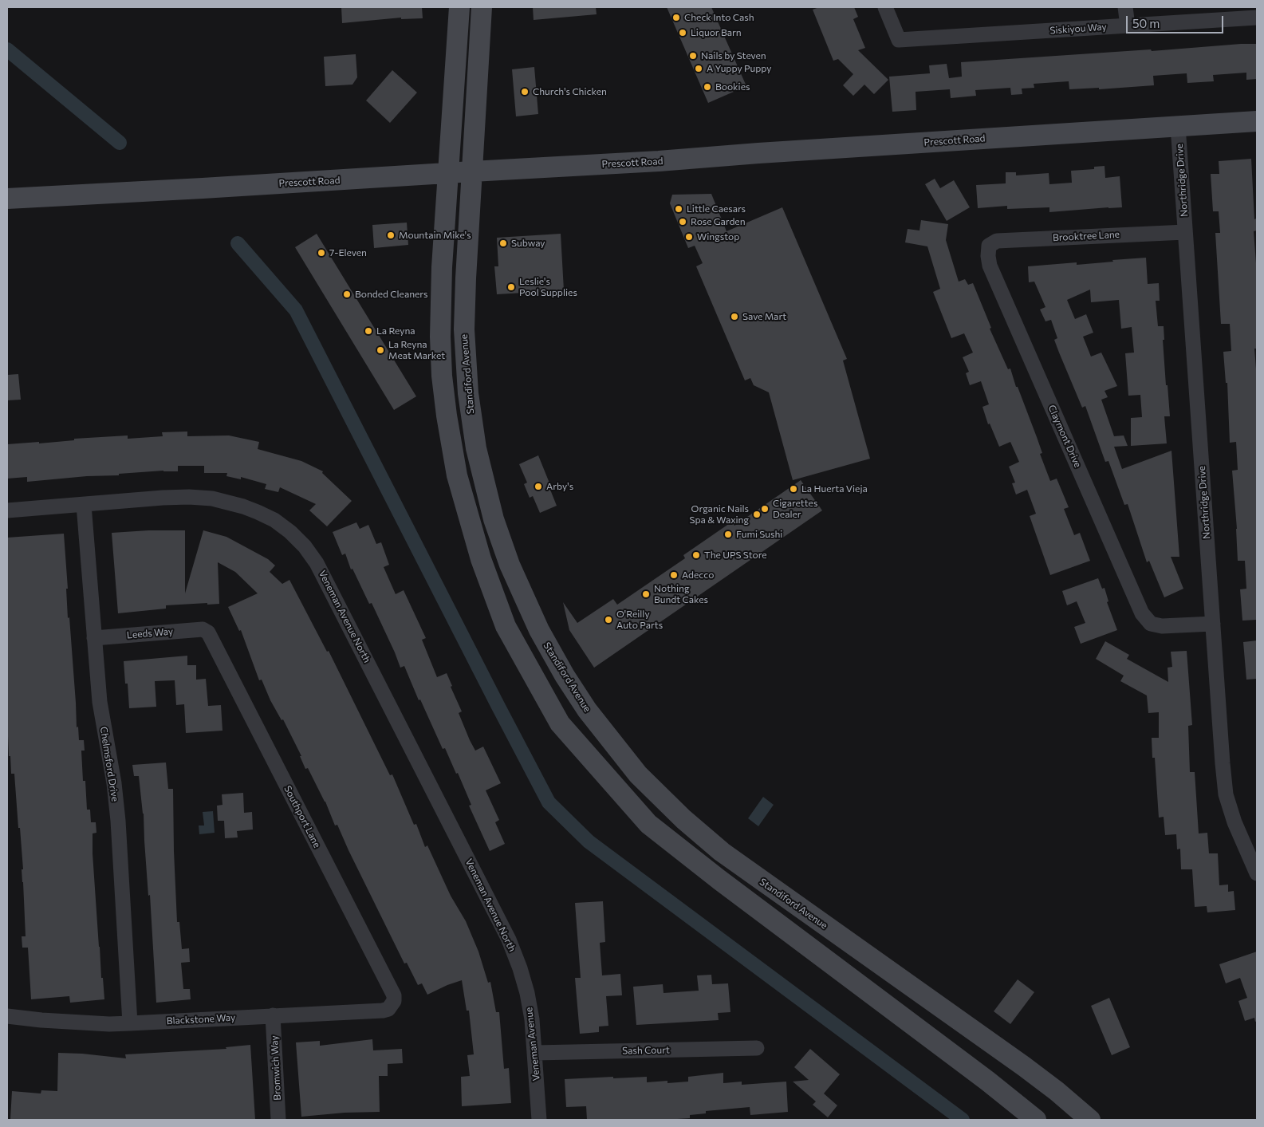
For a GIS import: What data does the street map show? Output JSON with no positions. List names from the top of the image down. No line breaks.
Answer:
{"streets":{"main road":["Prescott Road","Standiford Avenue"],"street":["Siskiyou Way","Northridge Drive","Brooktree Lane","Claymont Drive","Veneman Avenue North","Leeds Way","Chelmsford Drive","Southport Lane","Blackstone Way","Veneman Avenue","Sash Court","Bromwich Way"]},"crossings":[["Prescott Road","Northridge Drive"],["Prescott Road","Standiford Avenue"],["Northridge Drive","Brooktree Lane"],["Northridge Drive","Claymont Drive"],["Brooktree Lane","Claymont Drive"],["Veneman Avenue North","Chelmsford Drive"],["Veneman Avenue North","Veneman Avenue"],["Leeds Way","Chelmsford Drive"],["Leeds Way","Southport Lane"],["Chelmsford Drive","Blackstone Way"],["Southport Lane","Blackstone Way"],["Blackstone Way","Bromwich Way"],["Veneman Avenue","Sash Court"]],"places":["Check Into Cash","Liquor Barn","Nails by Steven","A Yuppy Puppy","Bookies","Church's Chicken","Little Caesars","Rose Garden","Mountain Mike's","Wingstop","Subway","7-Eleven","Leslie's Pool Supplies","Bonded Cleaners","Save Mart","La Reyna","La Reyna Meat Market","Arby's","La Huerta Vieja","Cigarettes Dealer","Organic Nails Spa & Waxing","Fumi Sushi","The UPS Store","Adecco","Nothing Bundt Cakes","O'Reilly Auto Parts"],"scale_bar":"50 m"}
